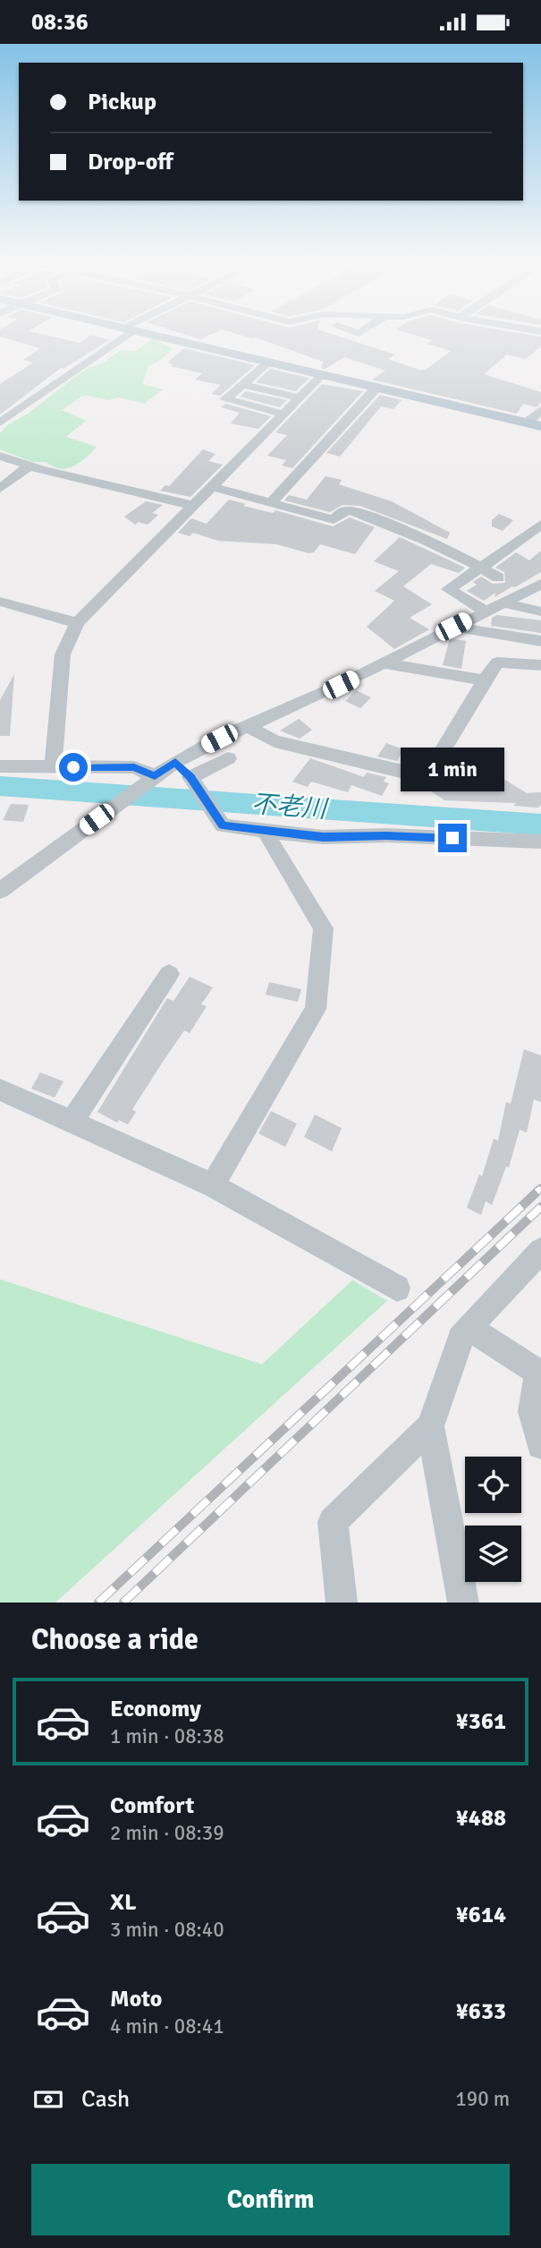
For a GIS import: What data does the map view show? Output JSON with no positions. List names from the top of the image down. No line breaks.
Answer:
{"water":["不老川"],"page":{"status":"08:36","banner":["Pickup","Drop-off"],"bubble":"1 min","heading":"Choose a ride","list":[{"name":"Economy","note":"1 min · 08:38","value":"¥361"},{"name":"Comfort","note":"2 min · 08:39","value":"¥488"},{"name":"XL","note":"3 min · 08:40","value":"¥614"},{"name":"Moto","note":"4 min · 08:41","value":"¥633"}],"pay":["Cash","190 m"],"buttons":"Confirm"}}
